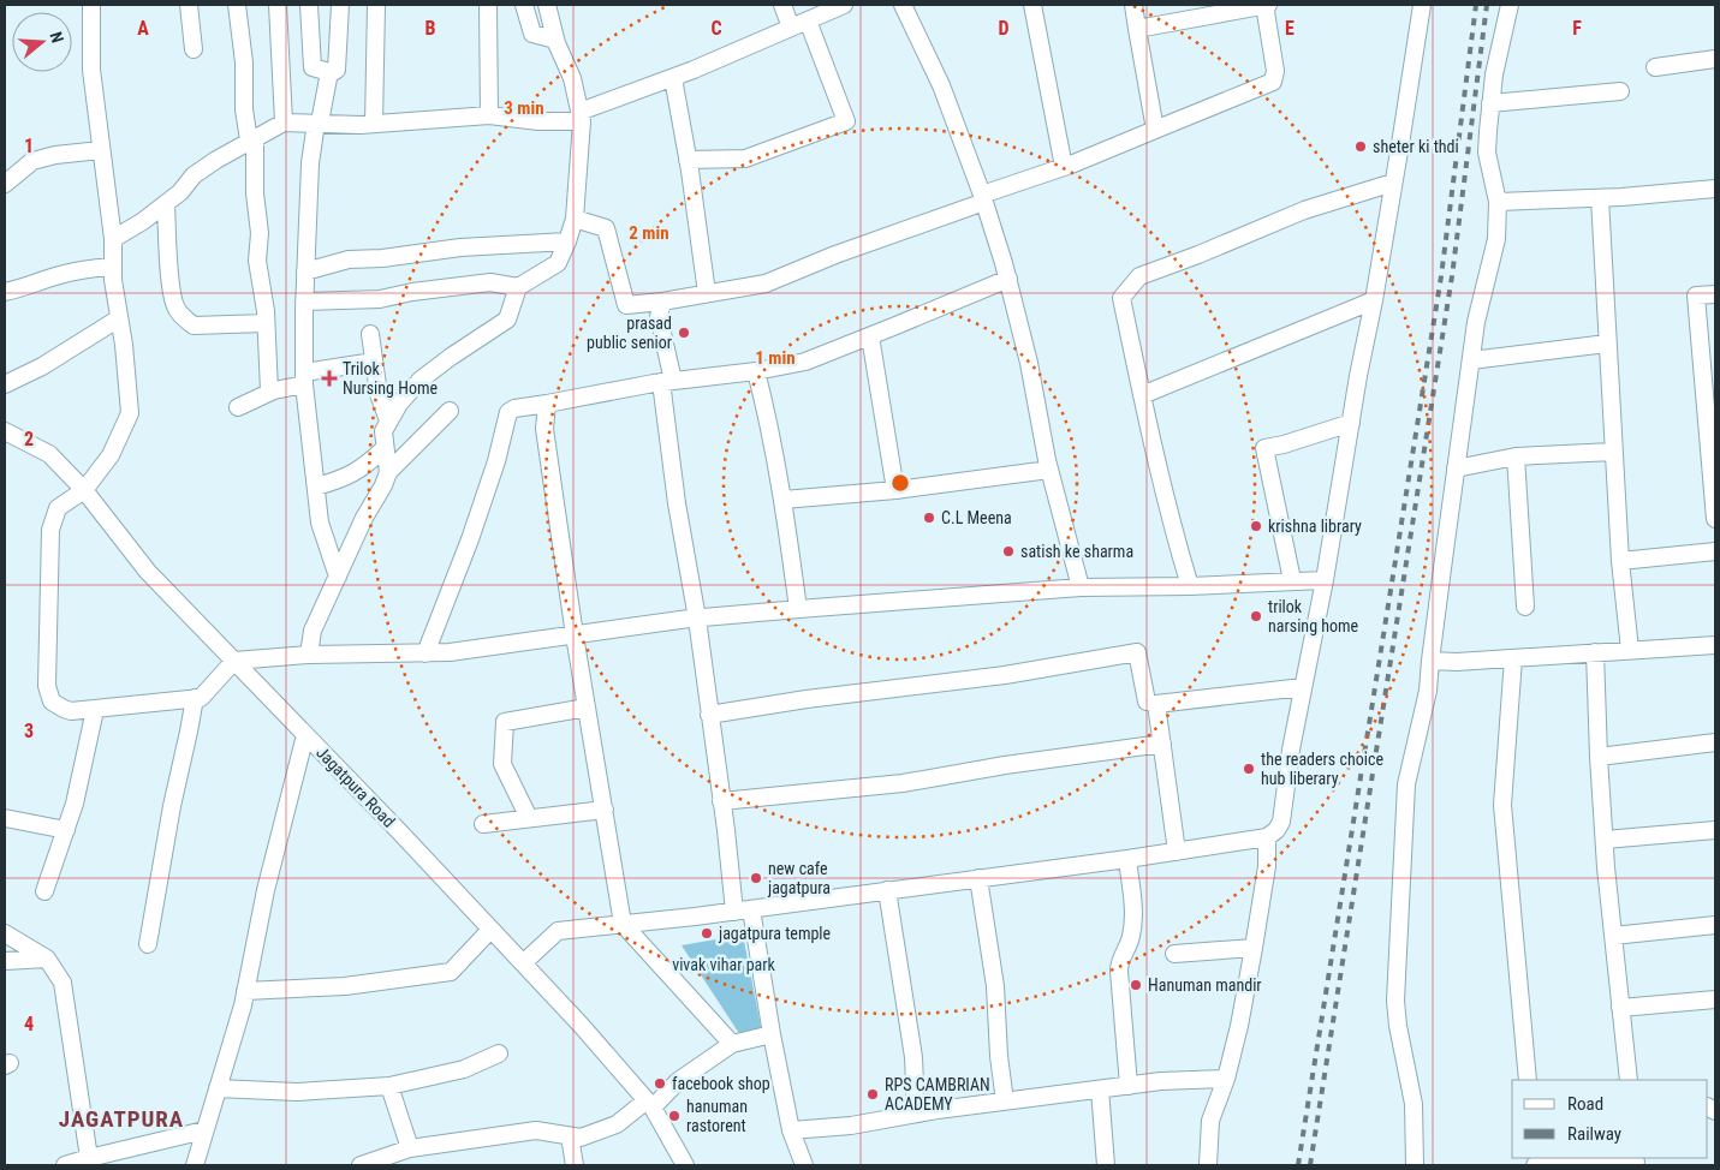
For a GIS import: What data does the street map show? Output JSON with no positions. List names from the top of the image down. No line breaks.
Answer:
{"streets":{"street":["Jagatpura Road"]},"districts":["JAGATPURA"],"parks":["vivak vihar park"],"places":{"other":["sheter ki thdi","prasad public senior","C.L Meena","krishna library","satish ke sharma","trilok narsing home","the readers choice hub liberary","new cafe jagatpura","jagatpura temple","Hanuman mandir","facebook shop","RPS CAMBRIAN ACADEMY","hanuman rastorent"],"health":["Trilok Nursing Home"]},"legend":["Road","Railway"],"north":"right","grid":{"columns":["A","B","C","D","E","F"],"rows":["1","2","3","4"]},"rings":["3 min","2 min","1 min"]}
